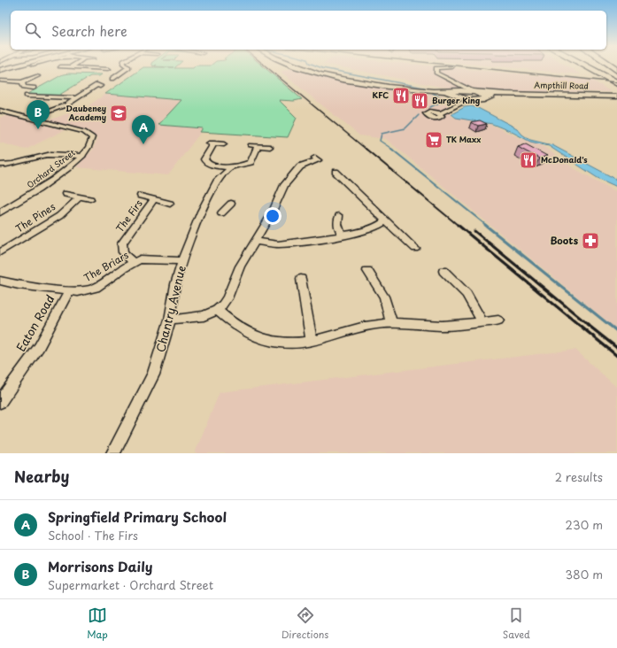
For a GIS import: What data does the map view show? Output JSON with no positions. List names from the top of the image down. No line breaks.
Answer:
{"streets":{"main road":["Ampthill Road"],"street":["Orchard Street","The Firs","The Pines","The Briars","Chantry Avenue","Eaton Road"]},"crossings":[["The Firs","The Briars"],["The Briars","Chantry Avenue"],["The Briars","Eaton Road"]],"places":{"restaurant":["KFC","Burger King","McDonald's"],"school or university":["Daubeney Academy"],"supermarket":["TK Maxx"],"pharmacy":["Boots"]},"page":{"search":"Search here","pins":["B","A"],"heading":["Nearby","2 results"],"list":[{"mark":"A","name":"Springfield Primary School","note":"School · The Firs","value":"230 m"},{"mark":"B","name":"Morrisons Daily","note":"Supermarket · Orchard Street","value":"380 m"}],"nav":["Map","Directions","Saved"]}}
